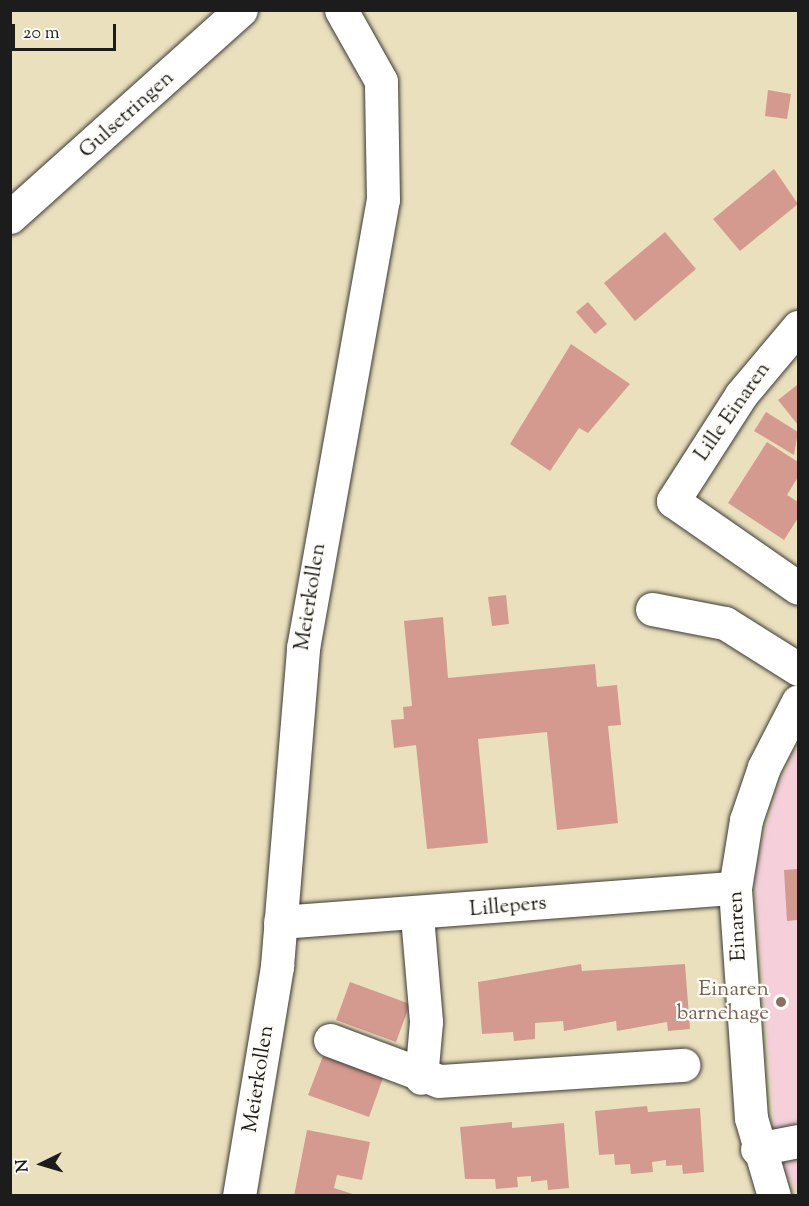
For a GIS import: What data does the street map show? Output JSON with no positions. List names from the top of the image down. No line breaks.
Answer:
{"streets":{"street":["Gulsetringen","Lille Einaren","Meierkollen","Lillepers","Einaren"]},"crossings":[["Meierkollen","Lillepers"],["Lillepers","Einaren"]],"places":["Einaren barnehage"],"scale_bar":"20 m","north":"left"}
